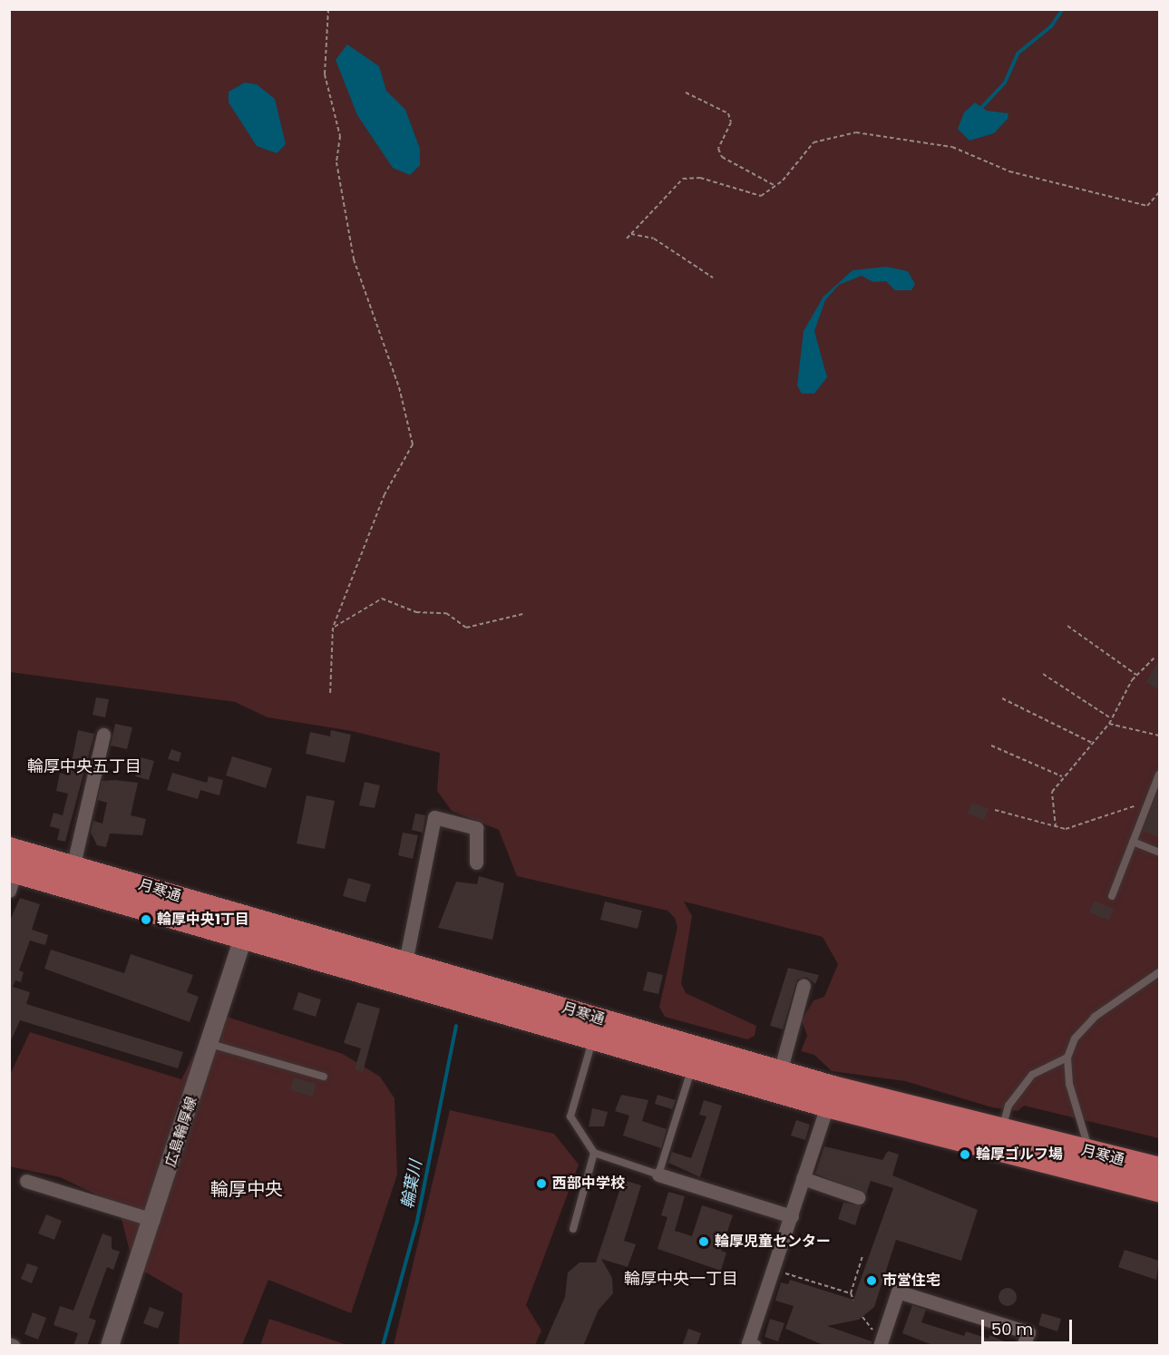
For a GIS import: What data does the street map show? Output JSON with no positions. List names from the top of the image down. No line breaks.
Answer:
{"streets":{"highway":["月寒通"],"street":["広島輪厚線"]},"crossings":[["月寒通","広島輪厚線"]],"districts":["輪厚中央五丁目","輪厚中央","輪厚中央一丁目"],"water":["輪葉川"],"places":["輪厚中央1丁目","輪厚ゴルフ場","西部中学校","輪厚児童センター","市営住宅"],"scale_bar":"50 m"}
